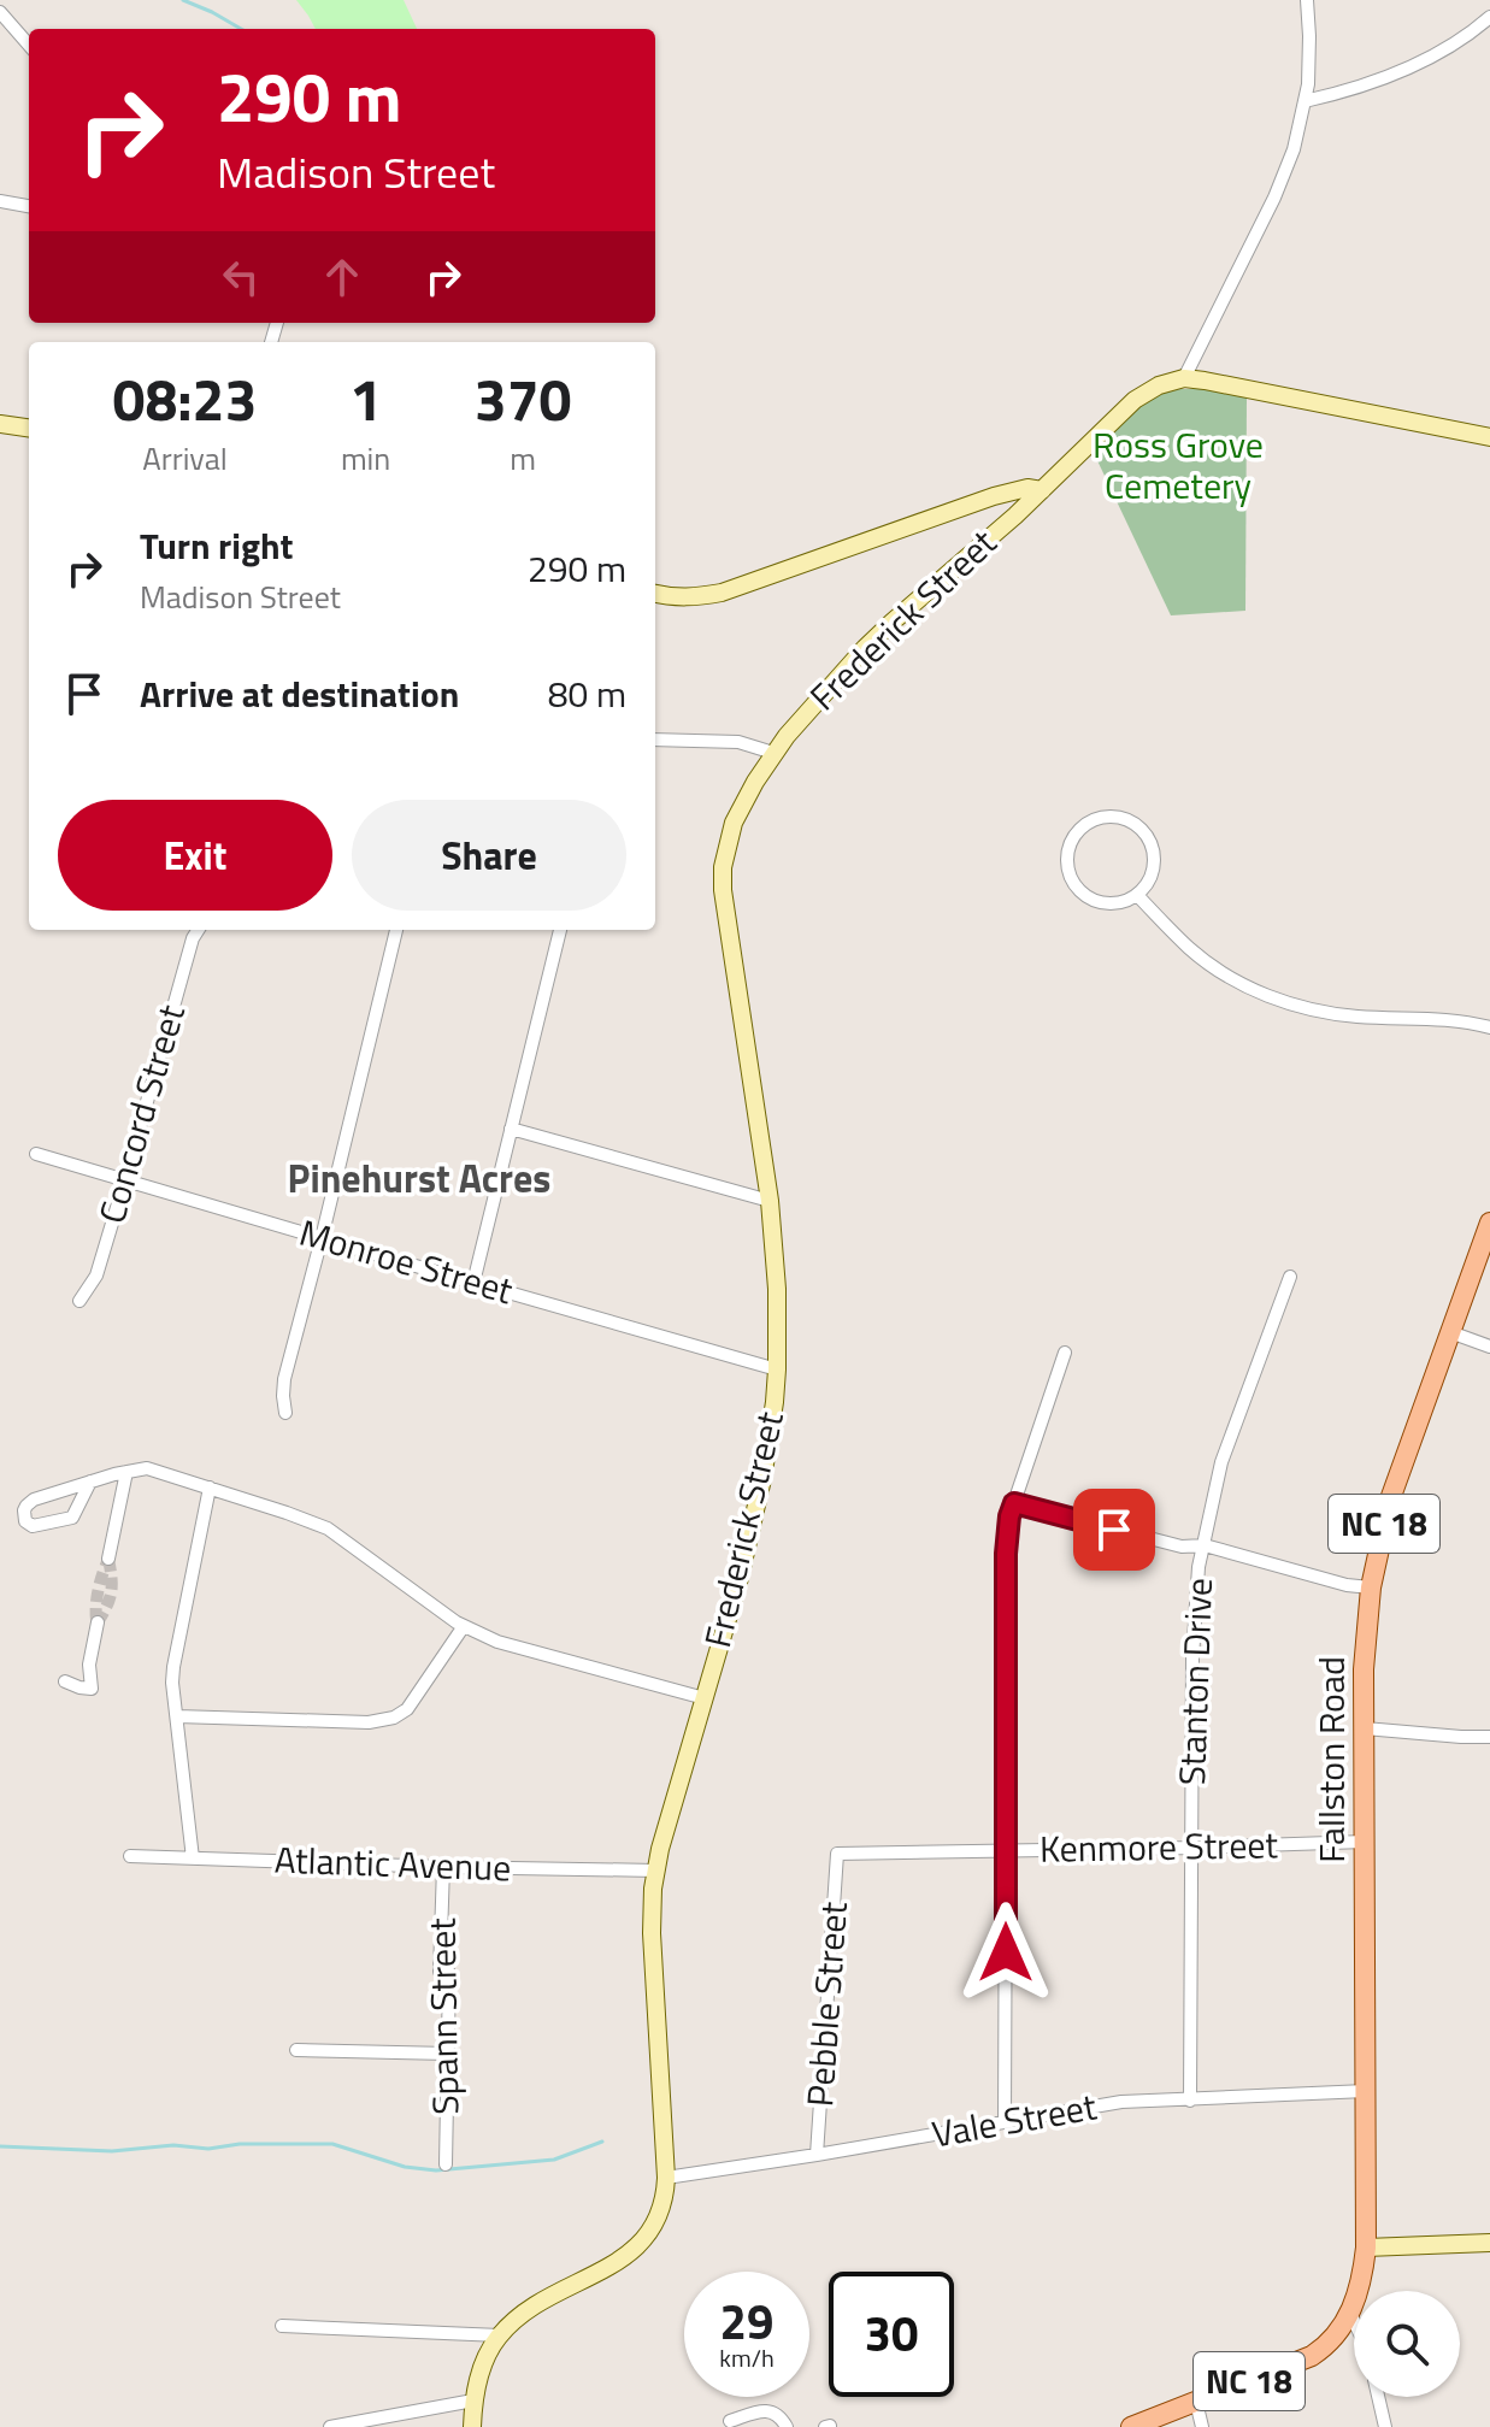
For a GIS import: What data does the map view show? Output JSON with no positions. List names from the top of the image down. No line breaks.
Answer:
{"streets":{"main road":["NC 18","Fallston Road"],"street":["Frederick Street","Concord Street","Monroe Street","Stanton Drive","Kenmore Street","Atlantic Avenue","Pebble Street","Spann Street","Vale Street"]},"crossings":[["Frederick Street","Monroe Street"],["Frederick Street","Atlantic Avenue"],["Frederick Street","Vale Street"],["Concord Street","Monroe Street"],["NC 18","Fallston Road"],["Stanton Drive","Kenmore Street"],["Stanton Drive","Vale Street"],["Fallston Road","Kenmore Street"],["Fallston Road","Vale Street"],["Kenmore Street","Pebble Street"],["Atlantic Avenue","Spann Street"],["Pebble Street","Vale Street"]],"districts":["Pinehurst Acres"],"parks":["Ross Grove Cemetery"],"page":{"turn":["290 m","Madison Street"],"eta":["08:23","Arrival","1","min","370","m"],"list":[{"name":"Turn right","note":"Madison Street","value":"290 m"},{"name":"Arrive at destination","value":"80 m"}],"buttons":["Exit","Share"],"speed":"29 km/h","limit":"30"}}
